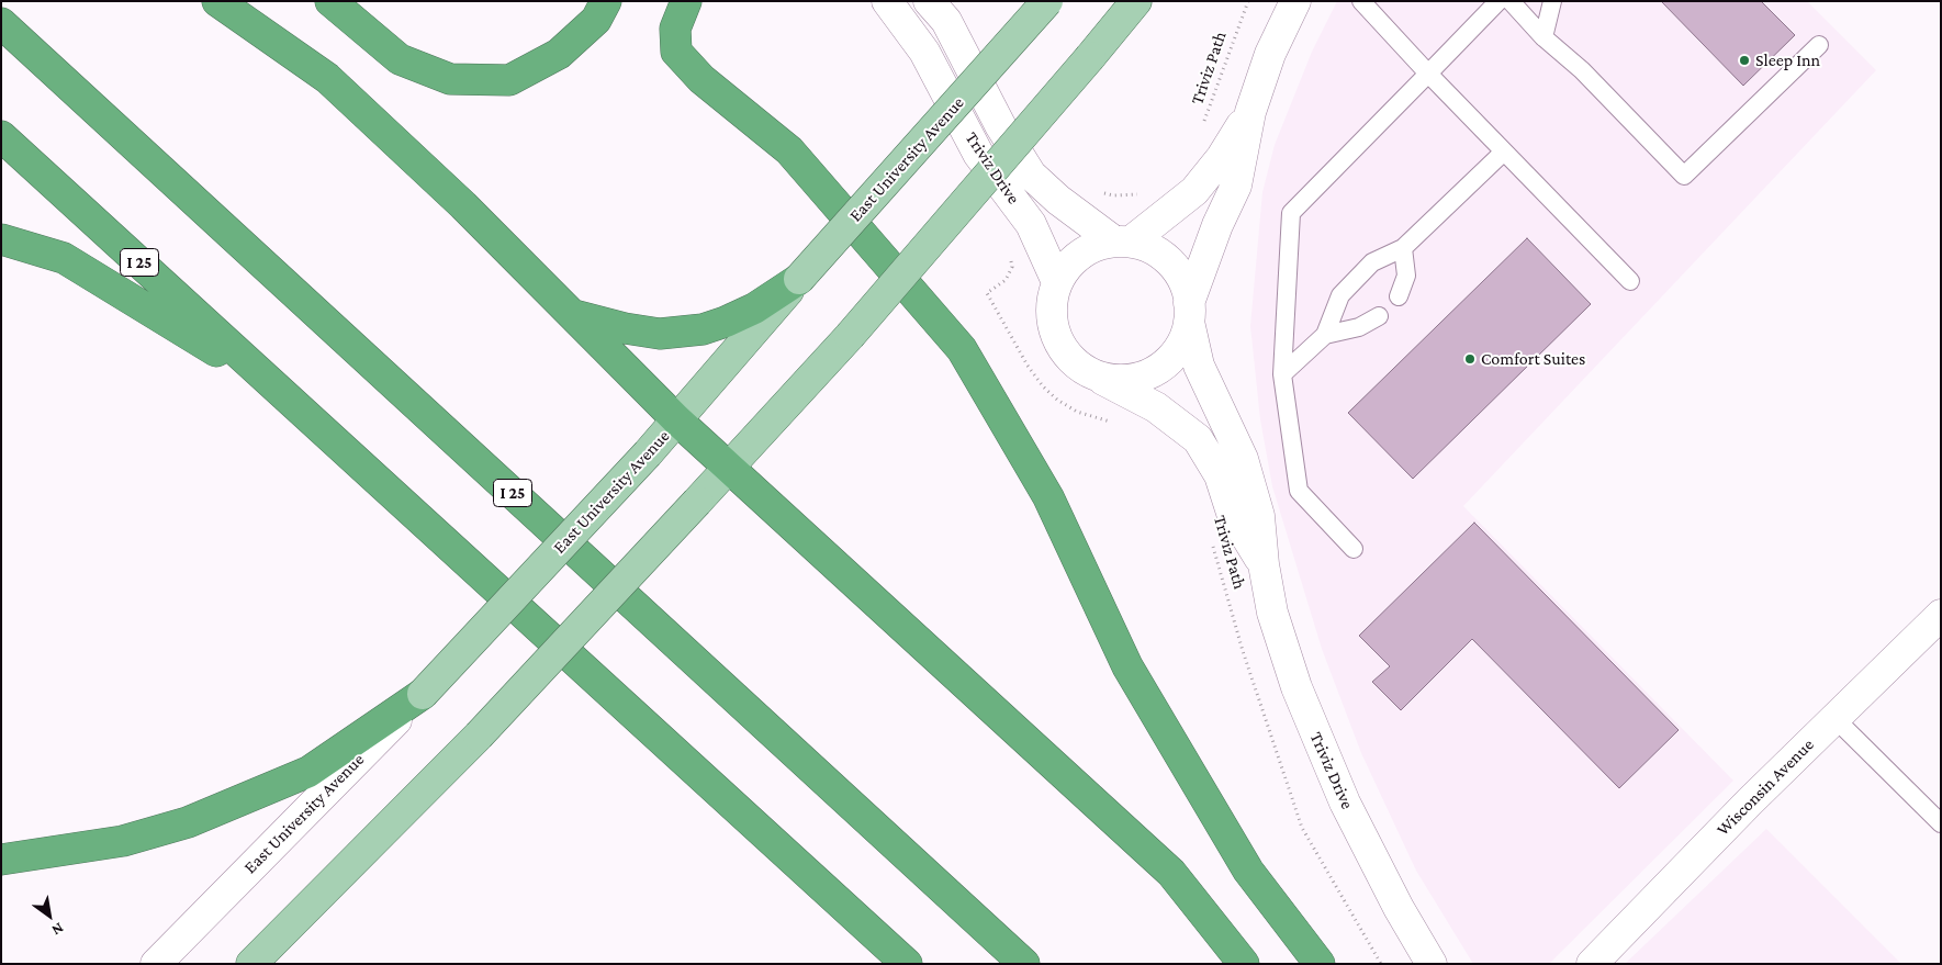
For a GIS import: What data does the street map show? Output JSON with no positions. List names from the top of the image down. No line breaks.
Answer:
{"streets":{"highway":["I 25"],"main road":["East University Avenue"],"street":["Triviz Drive","Wisconsin Avenue"],"path":["Triviz Path"]},"places":["Sleep Inn","Comfort Suites"],"north":"bottom right"}
